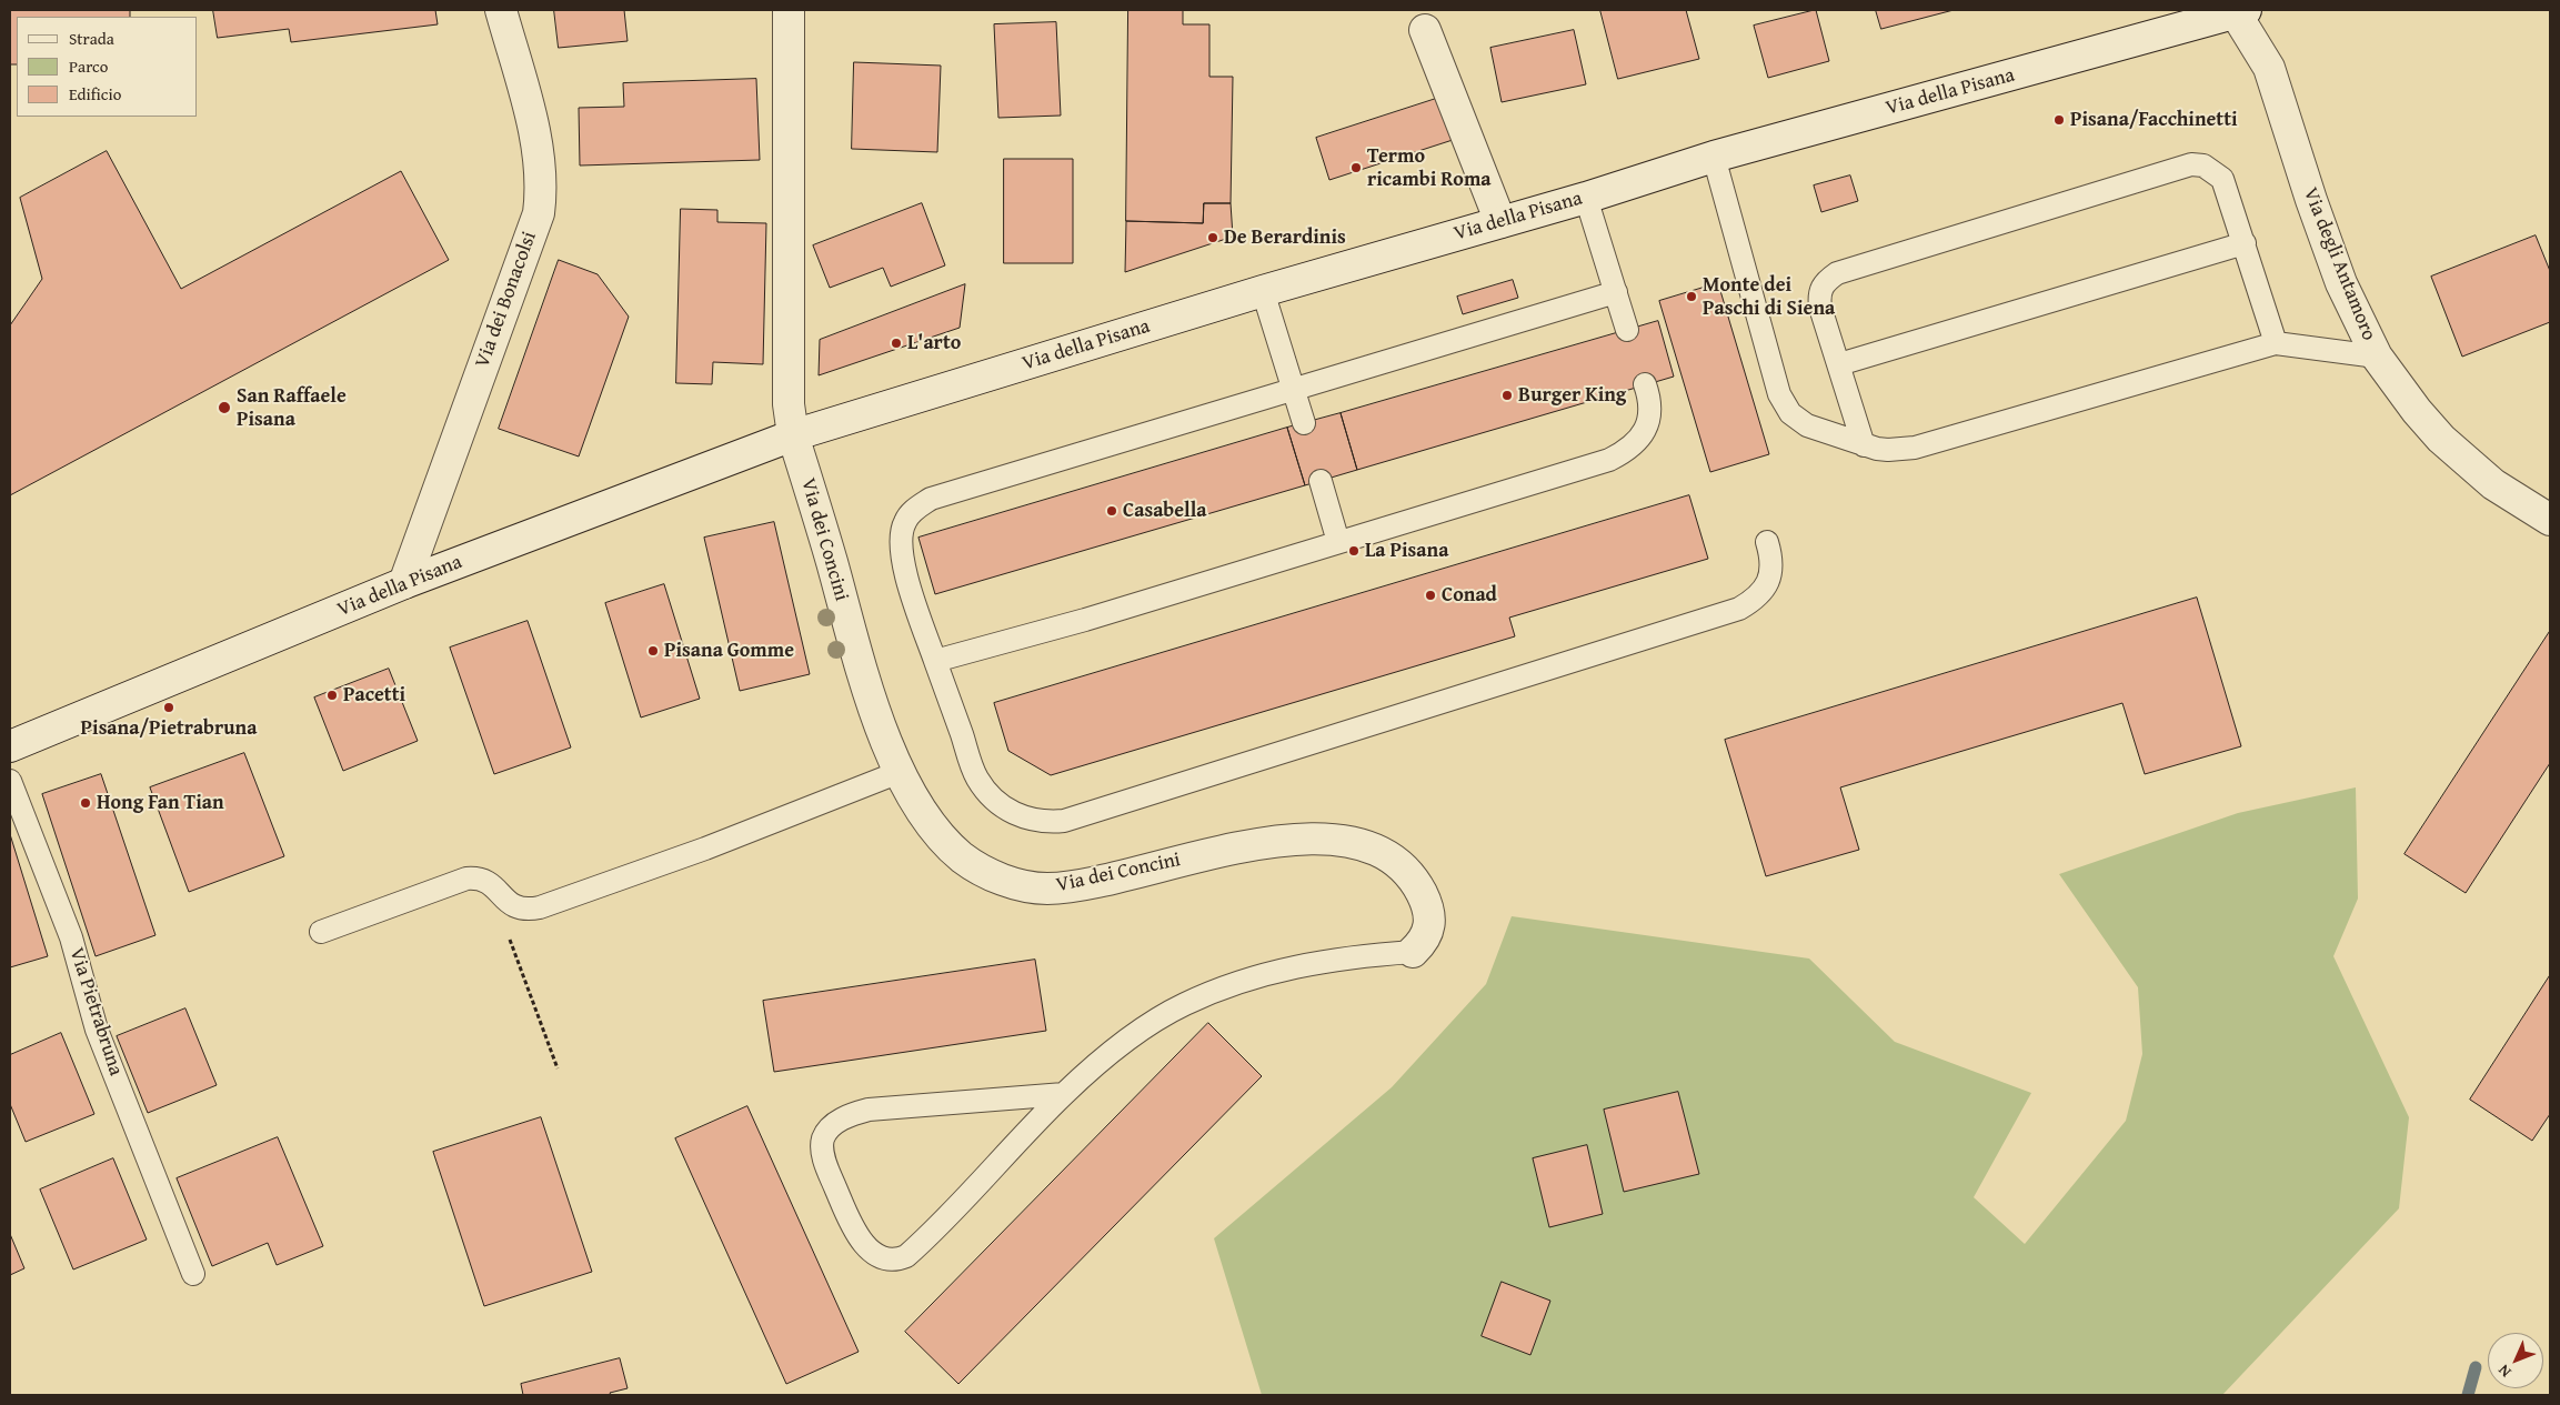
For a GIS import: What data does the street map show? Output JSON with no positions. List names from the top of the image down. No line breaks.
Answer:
{"streets":{"street":["Via della Pisana","Via degli Antamoro","Via dei Bonacolsi","Via dei Concini"],"lane":["Via Pietrabruna"]},"crossings":[["Via della Pisana","Via degli Antamoro"],["Via della Pisana","Via dei Bonacolsi"],["Via della Pisana","Via dei Concini"]],"places":["Pisana/Facchinetti","Termo ricambi Roma","De Berardinis","Monte dei Paschi di Siena","L'arto","Burger King","San Raffaele Pisana","Casabella","La Pisana","Conad","Pisana Gomme","Pacetti","Pisana/Pietrabruna","Hong Fan Tian"],"legend":["Strada","Parco","Edificio"],"north":"bottom left"}
